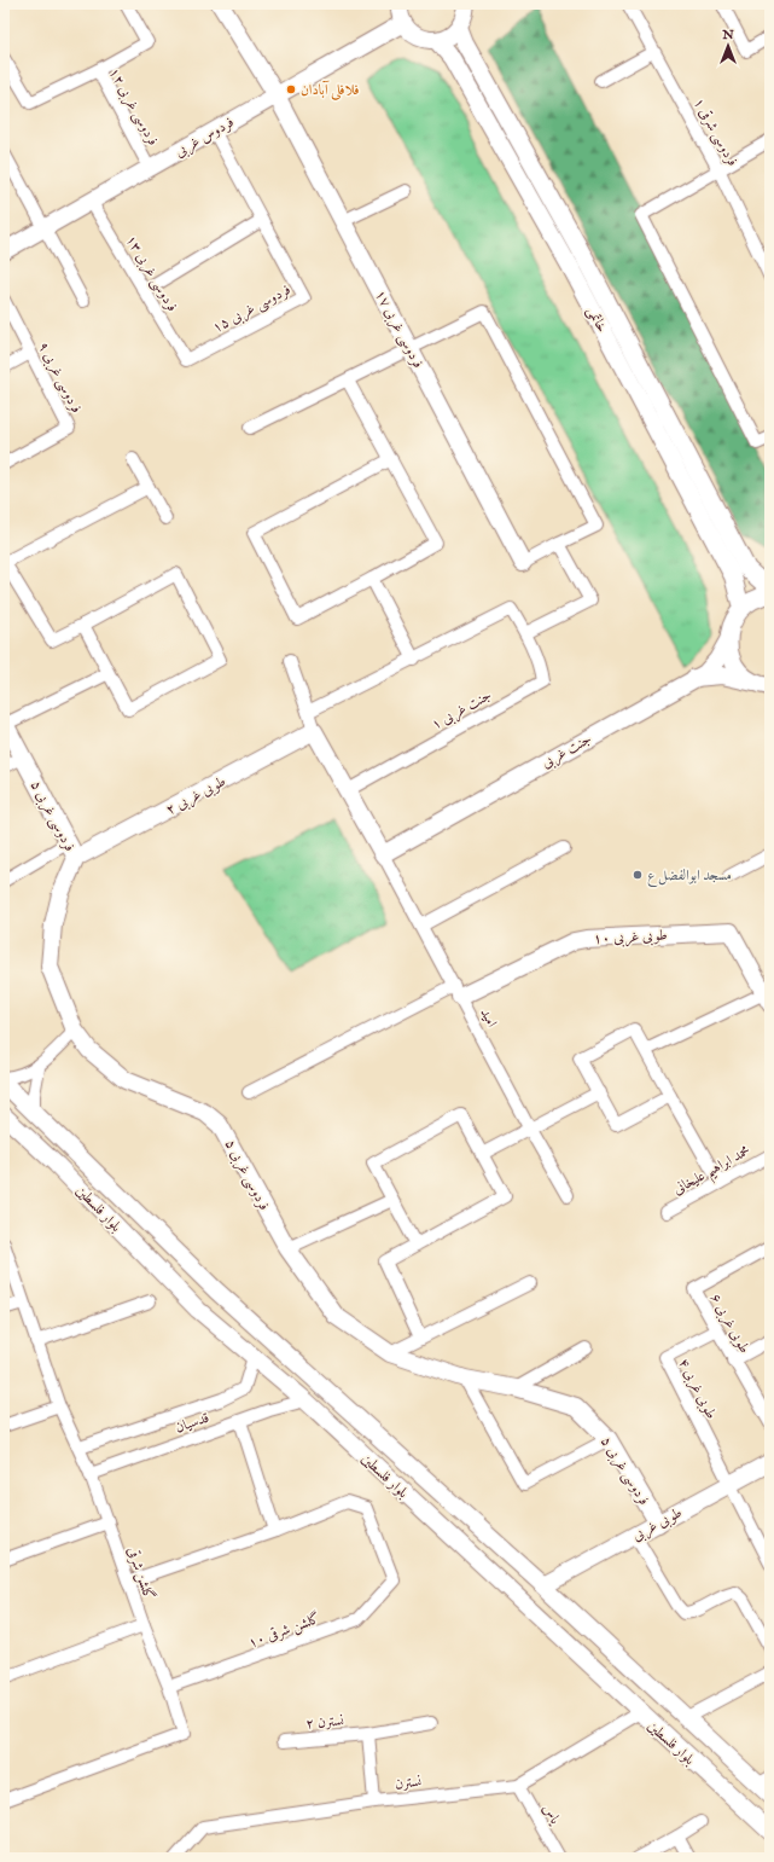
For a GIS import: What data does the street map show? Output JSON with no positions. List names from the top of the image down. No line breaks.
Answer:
{"streets":{"street":["فردوسی غربی ۱۲","فردوسی شرقی ۱","فردوس غربی","فردوسی غربی ۱۳","فردوسی غربی ۱۵","خاتمی","فردوسی غربی ۱۷","فردوسی غربی ۹","جنت غربی ۱","جنت غربی","طوبی غربی ۲","فردوسی غربی ۵","طوبی غربی ۱۰","امید","محمد ابراهیم علیخانی","بلوار فلسطین","طوبی غربی ۶","طوبی غربی ۴","قدسیان","طوبی غربی","گلشن شرقی","گلشن شرقی ۱۰","نسترن ۲","نسترن","یاس"]},"crossings":[["فردوسی غربی ۱۲","فردوس غربی"],["فردوس غربی","فردوسی غربی ۱۳"],["فردوس غربی","فردوسی غربی ۱۵"],["فردوس غربی","فردوسی غربی ۱۷"],["فردوسی غربی ۱۳","فردوسی غربی ۱۵"],["جنت غربی","امید"],["طوبی غربی ۲","فردوسی غربی ۵"],["فردوسی غربی ۵","طوبی غربی"],["طوبی غربی ۱۰","امید"],["بلوار فلسطین","قدسیان"],["بلوار فلسطین","طوبی غربی"],["بلوار فلسطین","نسترن"],["طوبی غربی ۶","طوبی غربی ۴"],["طوبی غربی ۴","طوبی غربی"],["قدسیان","گلشن شرقی"],["گلشن شرقی","گلشن شرقی ۱۰"],["نسترن","یاس"]],"places":["فلافلی آبادان","مسجد ابوالفضل ع"],"north":"top"}
